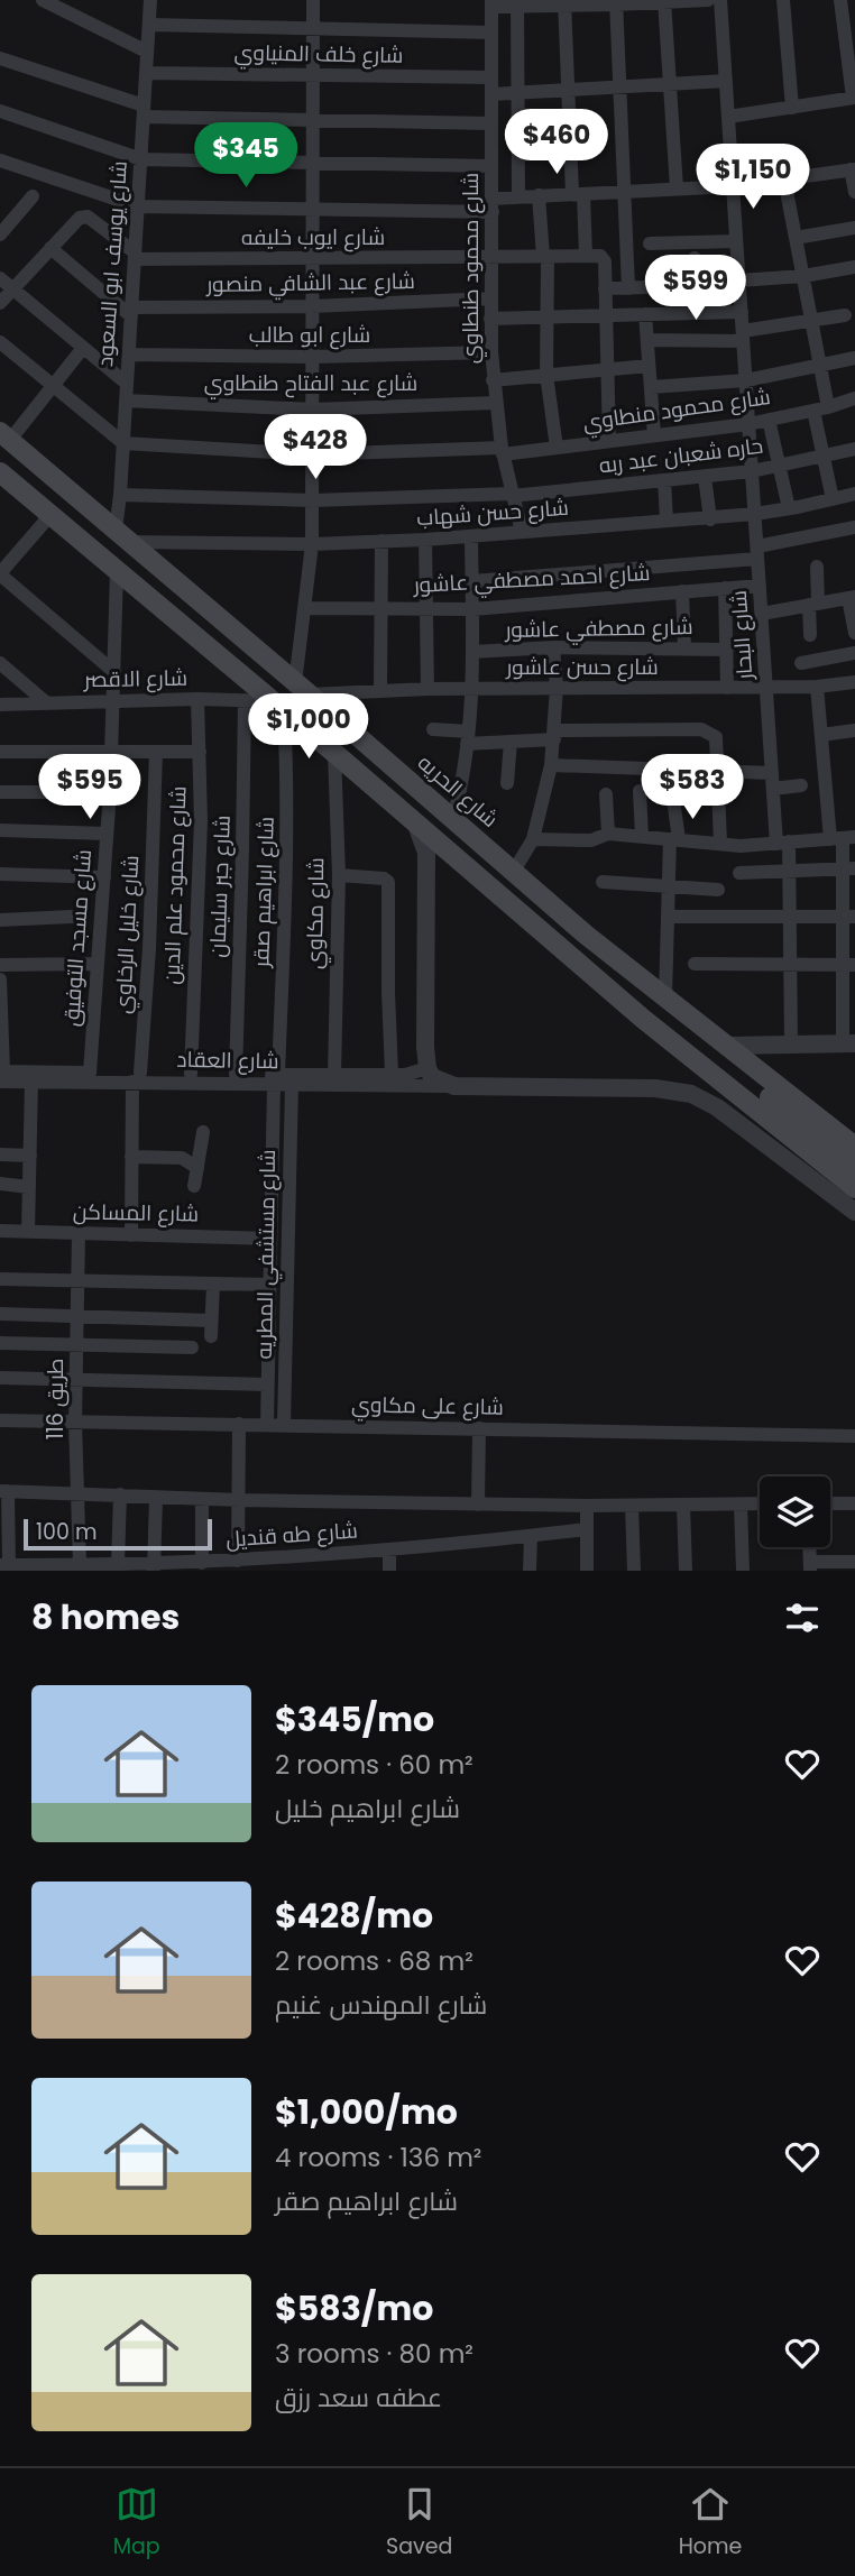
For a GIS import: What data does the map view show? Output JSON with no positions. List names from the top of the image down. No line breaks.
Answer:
{"streets":{"main road":["شارع الحريه"],"street":["شارع خلف المنياوي","شارع ايوب خليفه","شارع يوسف ابو السعود","شارع محمود طنطاوي","شارع عبد الشافي منصور","شارع ابو طالب","شارع عبد الفتاح طنطاوي","شارع محمود منطاوي","حاره شعبان عبد ربه","شارع حسن شهاب","شارع احمد مصطفي عاشور","شارع مصطفي عاشور","شارع البحار","شارع حسن عاشور","شارع الاقصر","شارع محمود علم الدين","شارع جبر سليمان","شارع ابراهيم صقر","شارع مكاوي","شارع خليل الرخاوي","شارع مسجد التوفيق","شارع العقاد","شارع المساكن","شارع مستشفي المطريه","طريق 116","شارع على مكاوي","شارع طه قنديل"]},"crossings":[["شارع خلف المنياوي","شارع يوسف ابو السعود"],["شارع خلف المنياوي","شارع محمود طنطاوي"],["شارع ايوب خليفه","شارع يوسف ابو السعود"],["شارع ايوب خليفه","شارع محمود طنطاوي"],["شارع يوسف ابو السعود","شارع عبد الشافي منصور"],["شارع يوسف ابو السعود","شارع ابو طالب"],["شارع يوسف ابو السعود","شارع عبد الفتاح طنطاوي"],["شارع يوسف ابو السعود","شارع محمود منطاوي"],["شارع يوسف ابو السعود","حاره شعبان عبد ربه"],["شارع يوسف ابو السعود","شارع حسن شهاب"],["شارع يوسف ابو السعود","شارع الحريه"],["شارع محمود طنطاوي","شارع عبد الشافي منصور"],["شارع محمود طنطاوي","شارع ابو طالب"],["شارع محمود طنطاوي","شارع عبد الفتاح طنطاوي"],["شارع محمود طنطاوي","شارع محمود منطاوي"],["شارع محمود طنطاوي","حاره شعبان عبد ربه"],["شارع محمود طنطاوي","شارع حسن شهاب"],["شارع محمود منطاوي","شارع البحار"],["حاره شعبان عبد ربه","شارع البحار"],["شارع حسن شهاب","شارع البحار"],["شارع حسن شهاب","شارع الحريه"],["شارع احمد مصطفي عاشور","شارع البحار"],["شارع البحار","شارع حسن عاشور"],["شارع حسن عاشور","شارع الحريه"],["شارع الاقصر","شارع محمود علم الدين"],["شارع الاقصر","شارع جبر سليمان"],["شارع الاقصر","شارع ابراهيم صقر"],["شارع الاقصر","شارع مسجد التوفيق"],["شارع محمود علم الدين","شارع العقاد"],["شارع جبر سليمان","شارع العقاد"],["شارع ابراهيم صقر","شارع العقاد"],["شارع ابراهيم صقر","شارع مستشفي المطريه"],["شارع مكاوي","شارع العقاد"],["شارع خليل الرخاوي","شارع العقاد"],["شارع خليل الرخاوي","شارع المساكن"],["شارع مسجد التوفيق","شارع العقاد"],["شارع العقاد","شارع مستشفي المطريه"],["شارع المساكن","شارع مستشفي المطريه"],["شارع المساكن","طريق 116"],["شارع مستشفي المطريه","شارع على مكاوي"],["طريق 116","شارع على مكاوي"],["طريق 116","شارع طه قنديل"],["شارع على مكاوي","شارع طه قنديل"]],"scale_bar":"100 m","page":{"price":["$460","$345","$1,150","$599","$428","$1,000","$595","$583"],"scale":"100 m","heading":"8 homes","list":[{"name":"$345/mo","note":"2 rooms · 60 m² · شارع ابراهيم خليل"},{"name":"$428/mo","note":"2 rooms · 68 m² · شارع المهندس غنيم"},{"name":"$1,000/mo","note":"4 rooms · 136 m² · شارع ابراهيم صقر"},{"name":"$583/mo","note":"3 rooms · 80 m² · عطفه سعد رزق"}],"tabs":["Map","Saved","Home"]}}
